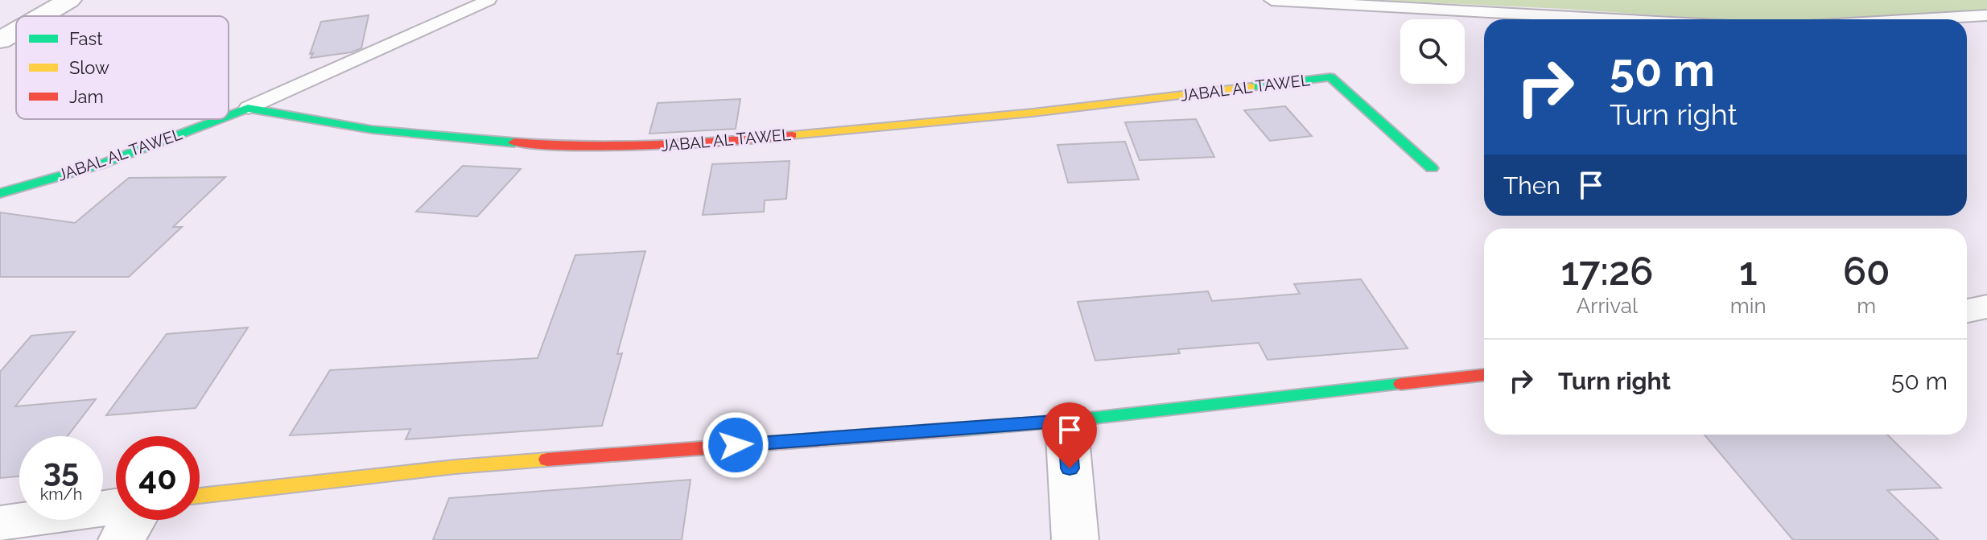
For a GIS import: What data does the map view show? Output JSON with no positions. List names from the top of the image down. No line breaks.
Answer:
{"streets":{"street":["JABAL AL TAWEL"]},"legend":["Fast","Slow","Jam"],"page":{"turn":["50 m","Turn right"],"then":"Then","eta":["17:26","Arrival","1","min","60","m"],"list":[{"name":"Turn right","value":"50 m"}],"speed":"35 km/h","limit":"40"}}
